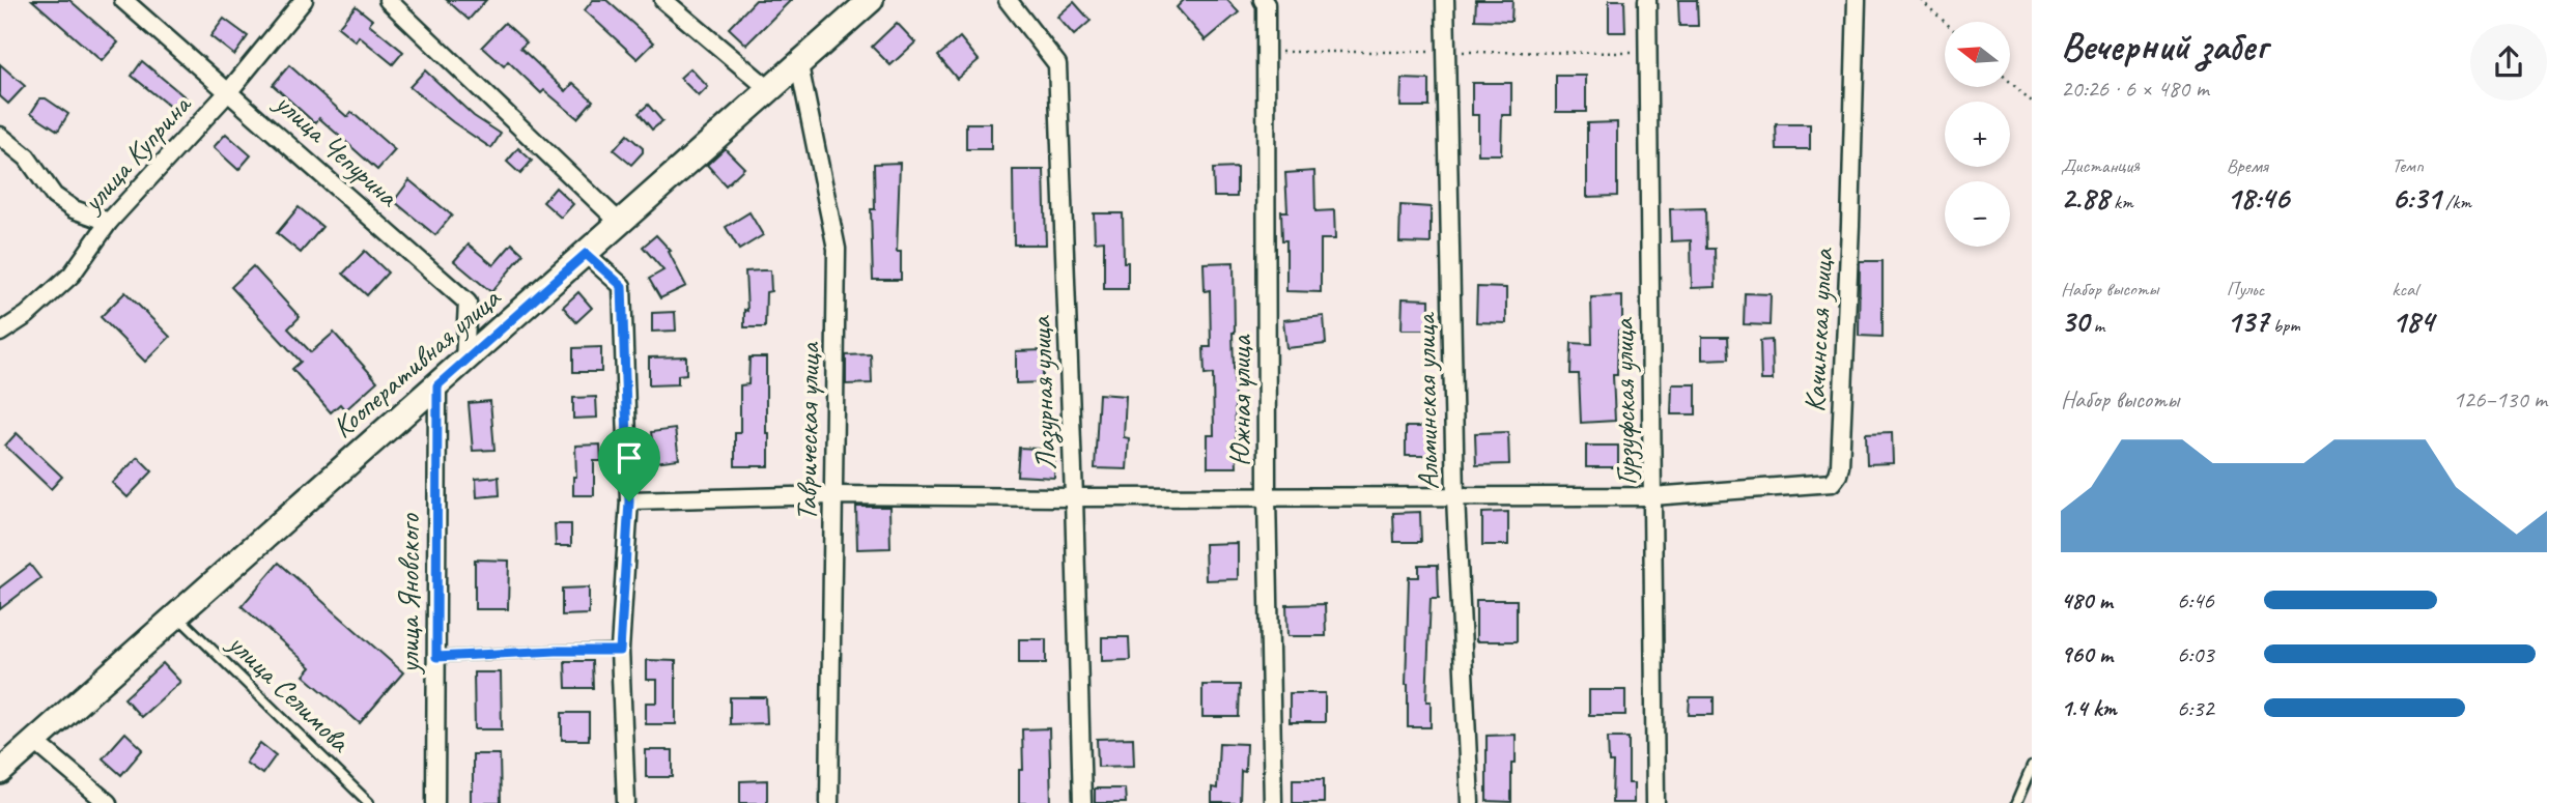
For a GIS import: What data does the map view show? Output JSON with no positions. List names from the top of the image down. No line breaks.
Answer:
{"streets":{"street":["улица Чепурина","улица Куприна","Качинская улица","Кооперативная улица","Лазурная улица","Южная улица","Альминская улица","Гурзуфская улица","Таврическая улица","улица Яновского"],"lane":["улица Селимова"]},"crossings":[["улица Чепурина","улица Куприна"],["улица Чепурина","Кооперативная улица"],["Качинская улица","Лазурная улица"],["Качинская улица","Южная улица"],["Качинская улица","Альминская улица"],["Качинская улица","Гурзуфская улица"],["Качинская улица","Таврическая улица"],["Кооперативная улица","Таврическая улица"],["Кооперативная улица","улица Яновского"],["Кооперативная улица","улица Селимова"]],"north":"left","page":{"heading":["Вечерний забег","20:26 · 6 × 480 m"],"map_buttons":["+","−"],"stats":[["Дистанция","2.88 km"],["Время","18:46"],["Темп","6:31 /km"],["Набор высоты","30 m"],["Пульс","137 bpm"],["kcal","184"]],"chart":["Набор высоты","126–130 m"],"list":[{"name":"480 m","note":"6:46"},{"name":"960 m","note":"6:03"},{"name":"1.4 km","note":"6:32"}]}}
